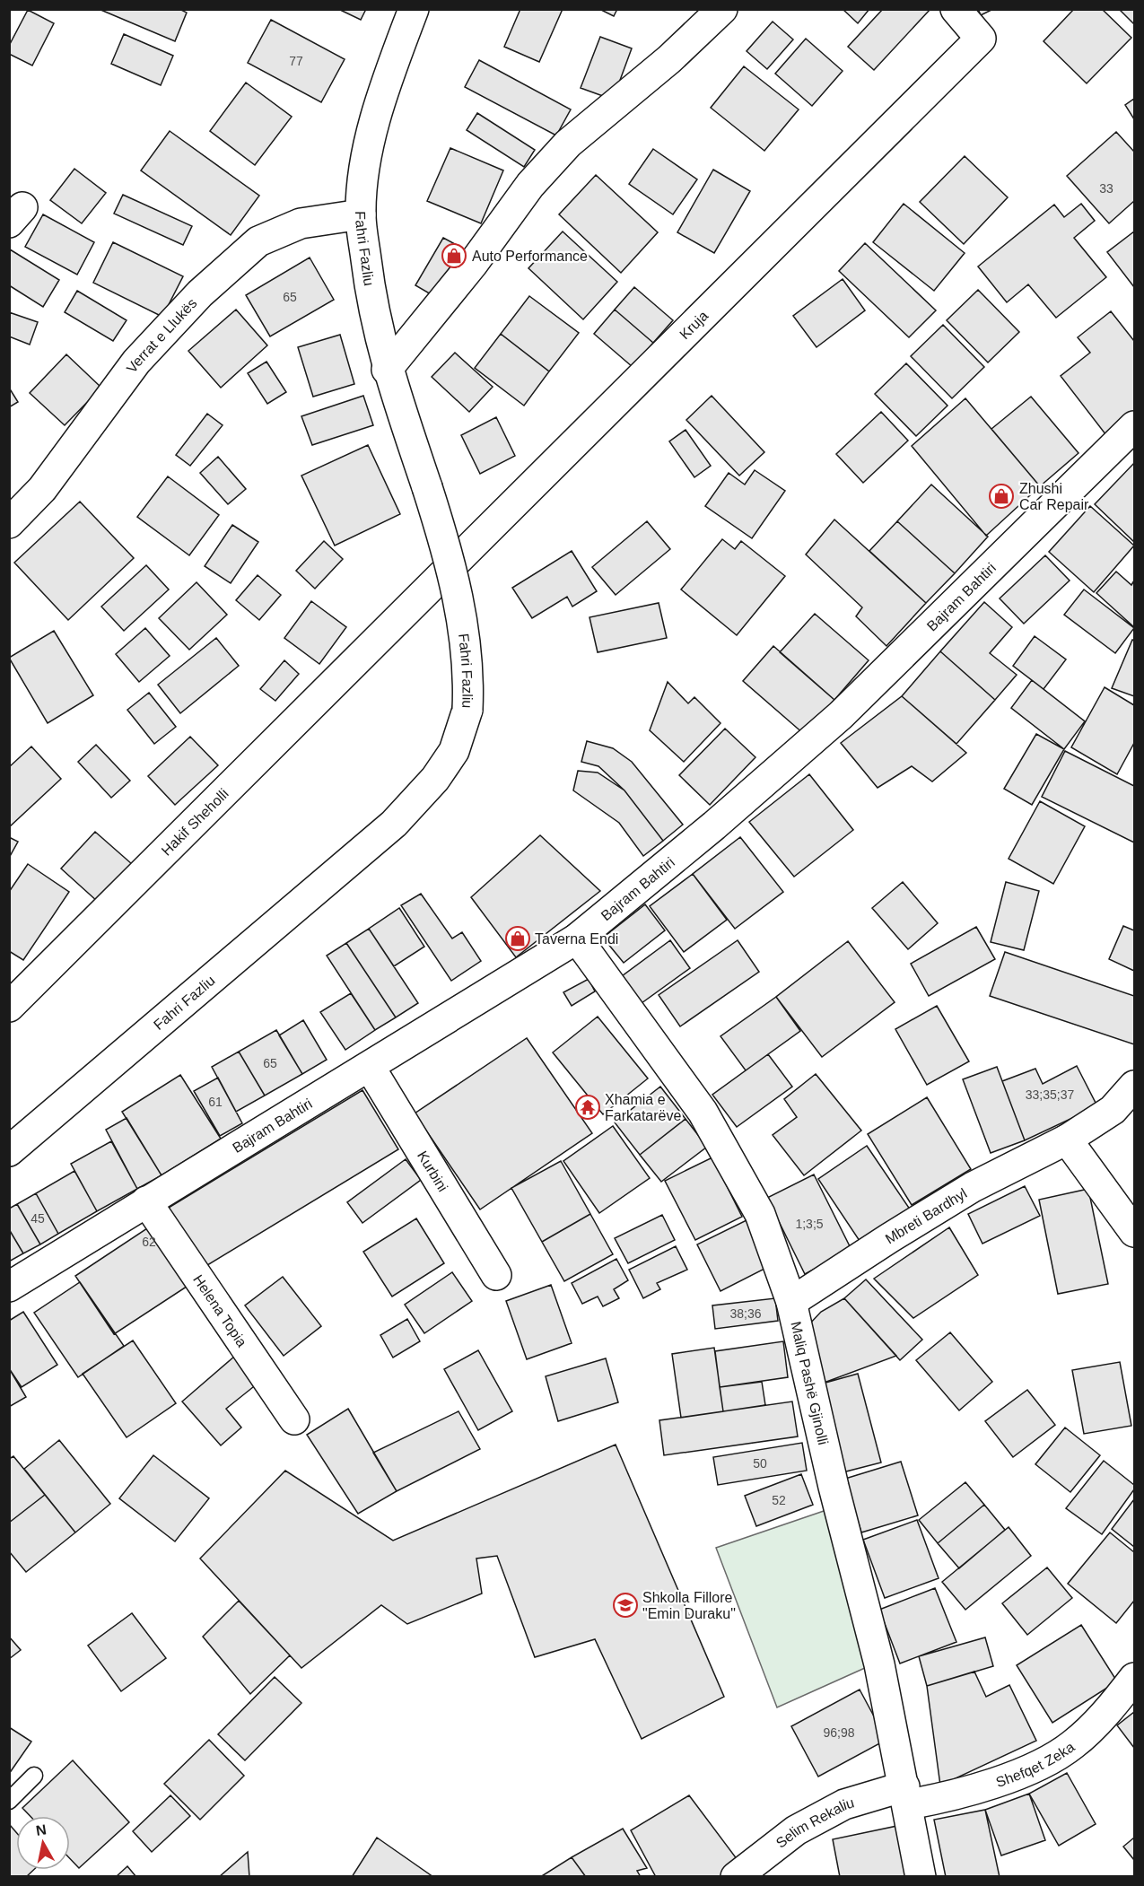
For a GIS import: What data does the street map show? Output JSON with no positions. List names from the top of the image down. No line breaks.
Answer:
{"streets":{"street":["Fahri Fazliu","Kruja","Verrat e Llukës","Bajram Bahtiri","Hakif Sheholli","Kurbini","Mbreti Bardhyl","Helena Topia","Maliq Pashë Gjinolli","Shefqet Zeka","Selim Rekaliu"]},"crossings":[["Fahri Fazliu","Verrat e Llukës"],["Kruja","Hakif Sheholli"],["Bajram Bahtiri","Kurbini"],["Bajram Bahtiri","Helena Topia"],["Bajram Bahtiri","Maliq Pashë Gjinolli"],["Mbreti Bardhyl","Maliq Pashë Gjinolli"],["Maliq Pashë Gjinolli","Shefqet Zeka"],["Maliq Pashë Gjinolli","Selim Rekaliu"],["Shefqet Zeka","Selim Rekaliu"]],"places":{"shop":["Auto Performance","Zhushi Car Repair","Taverna Endi"],"temple":["Xhamia e Farkatarëve"],"school or university":["Shkolla Fillore \"Emin Duraku\""]},"house_numbers":["77","33","65","65","33;35;37","61","45","1;3;5","62","38;36","50","52","96;98"],"north":"top"}
